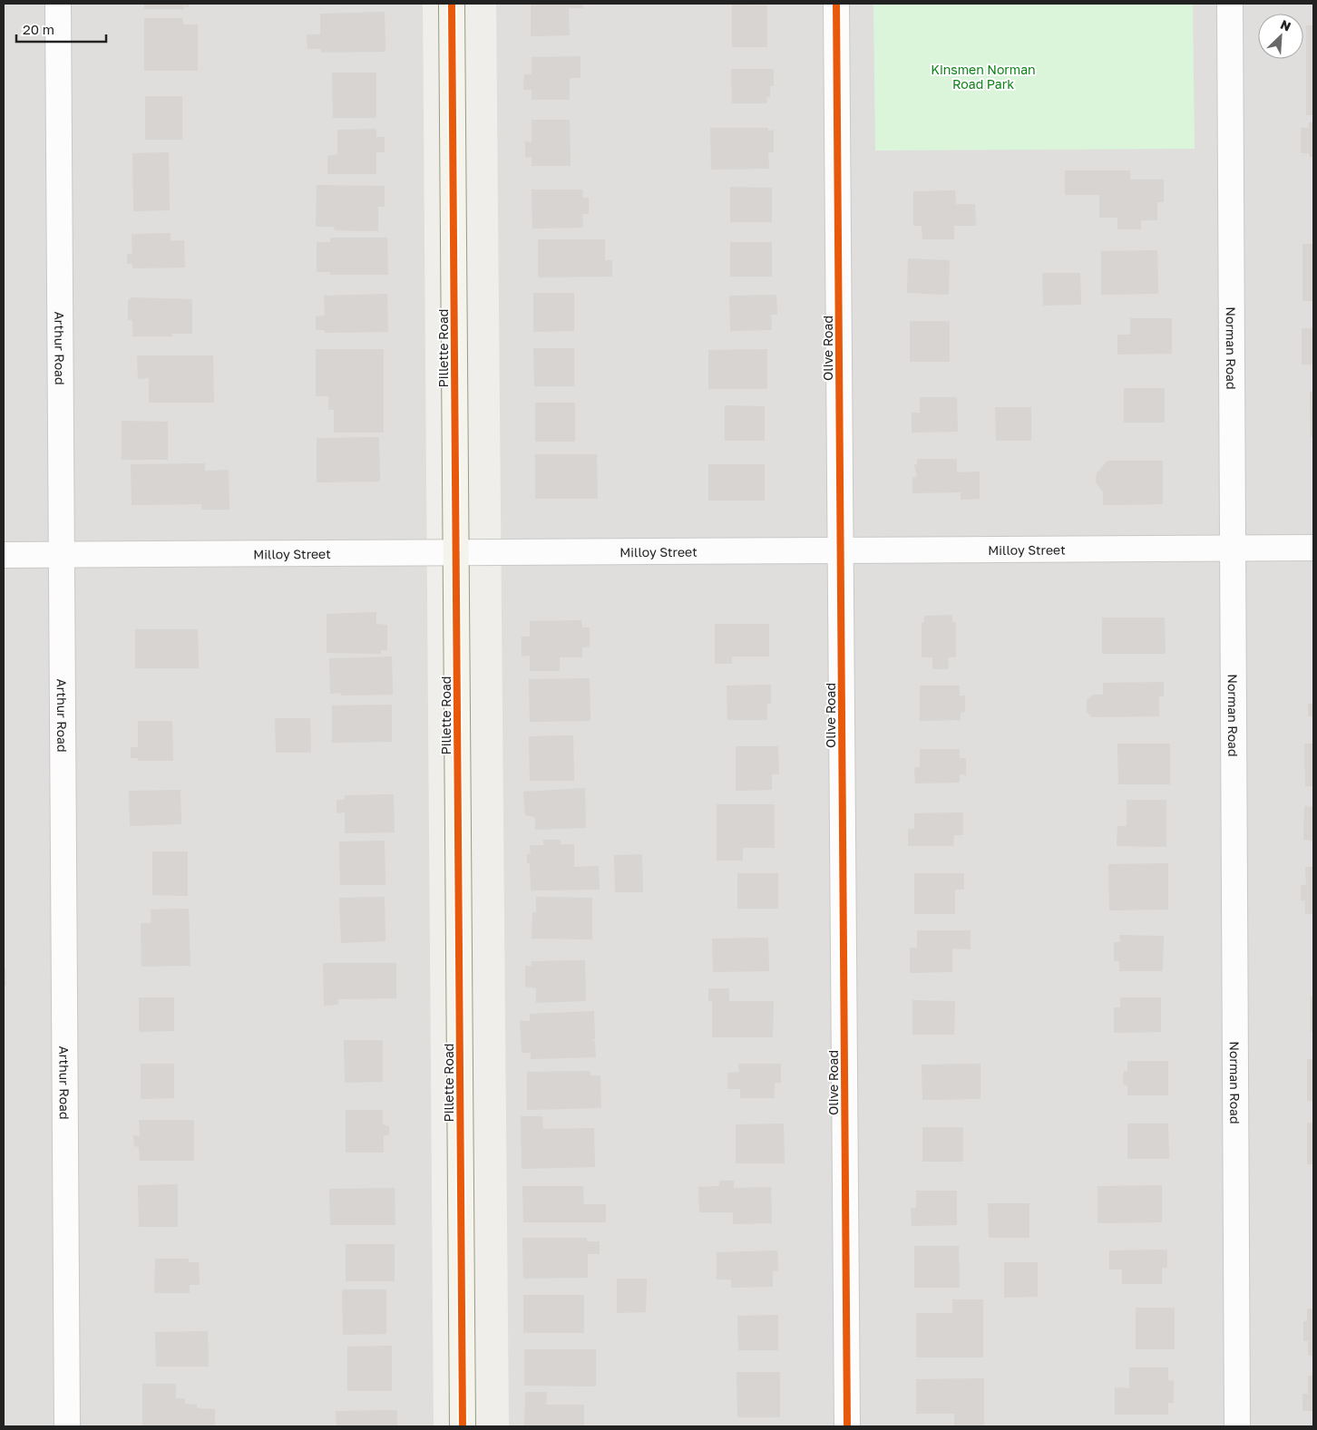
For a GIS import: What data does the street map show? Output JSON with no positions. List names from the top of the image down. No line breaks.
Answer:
{"streets":{"street":["Arthur Road","Pillette Road","Olive Road","Norman Road","Milloy Street"]},"crossings":[["Arthur Road","Milloy Street"],["Pillette Road","Milloy Street"],["Olive Road","Milloy Street"],["Norman Road","Milloy Street"]],"parks":["Kinsmen Norman Road Park"],"scale_bar":"20 m","north":"top right"}
